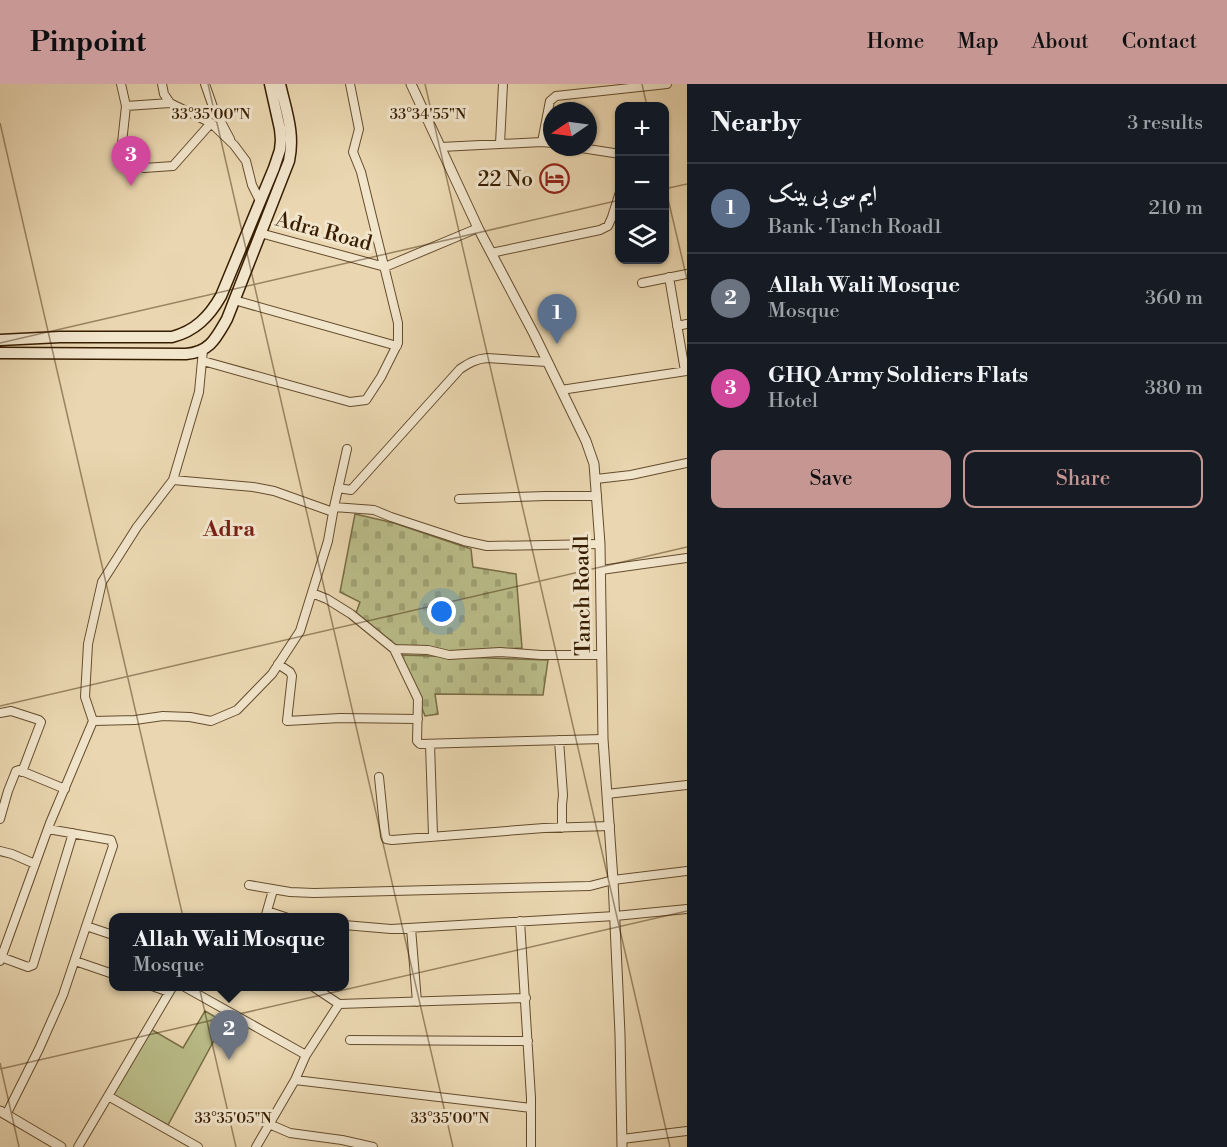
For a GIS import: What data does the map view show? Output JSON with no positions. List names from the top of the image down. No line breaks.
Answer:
{"streets":{"street":["Adra Road","Tanch Road1"]},"crossings":[["Adra Road","Tanch Road1"]],"districts":["Adra"],"places":{"hotel":["22 No"]},"north":"left","page":{"header":"Pinpoint","nav":["Home","Map","About","Contact"],"heading":["Nearby","3 results"],"map_buttons":["+","−"],"pins":["3","1","2"],"list":[{"mark":"1","name":"ایم سی بی بینک","note":"Bank · Tanch Road1","value":"210 m"},{"mark":"2","name":"Allah Wali Mosque","note":"Mosque","value":"360 m"},{"mark":"3","name":"GHQ Army Soldiers Flats","note":"Hotel","value":"380 m"}],"buttons":["Save","Share"],"popup":["Allah Wali Mosque","Mosque"]},"coordinates":["33°35'00\"N","33°34'55\"N","33°35'05\"N"]}
